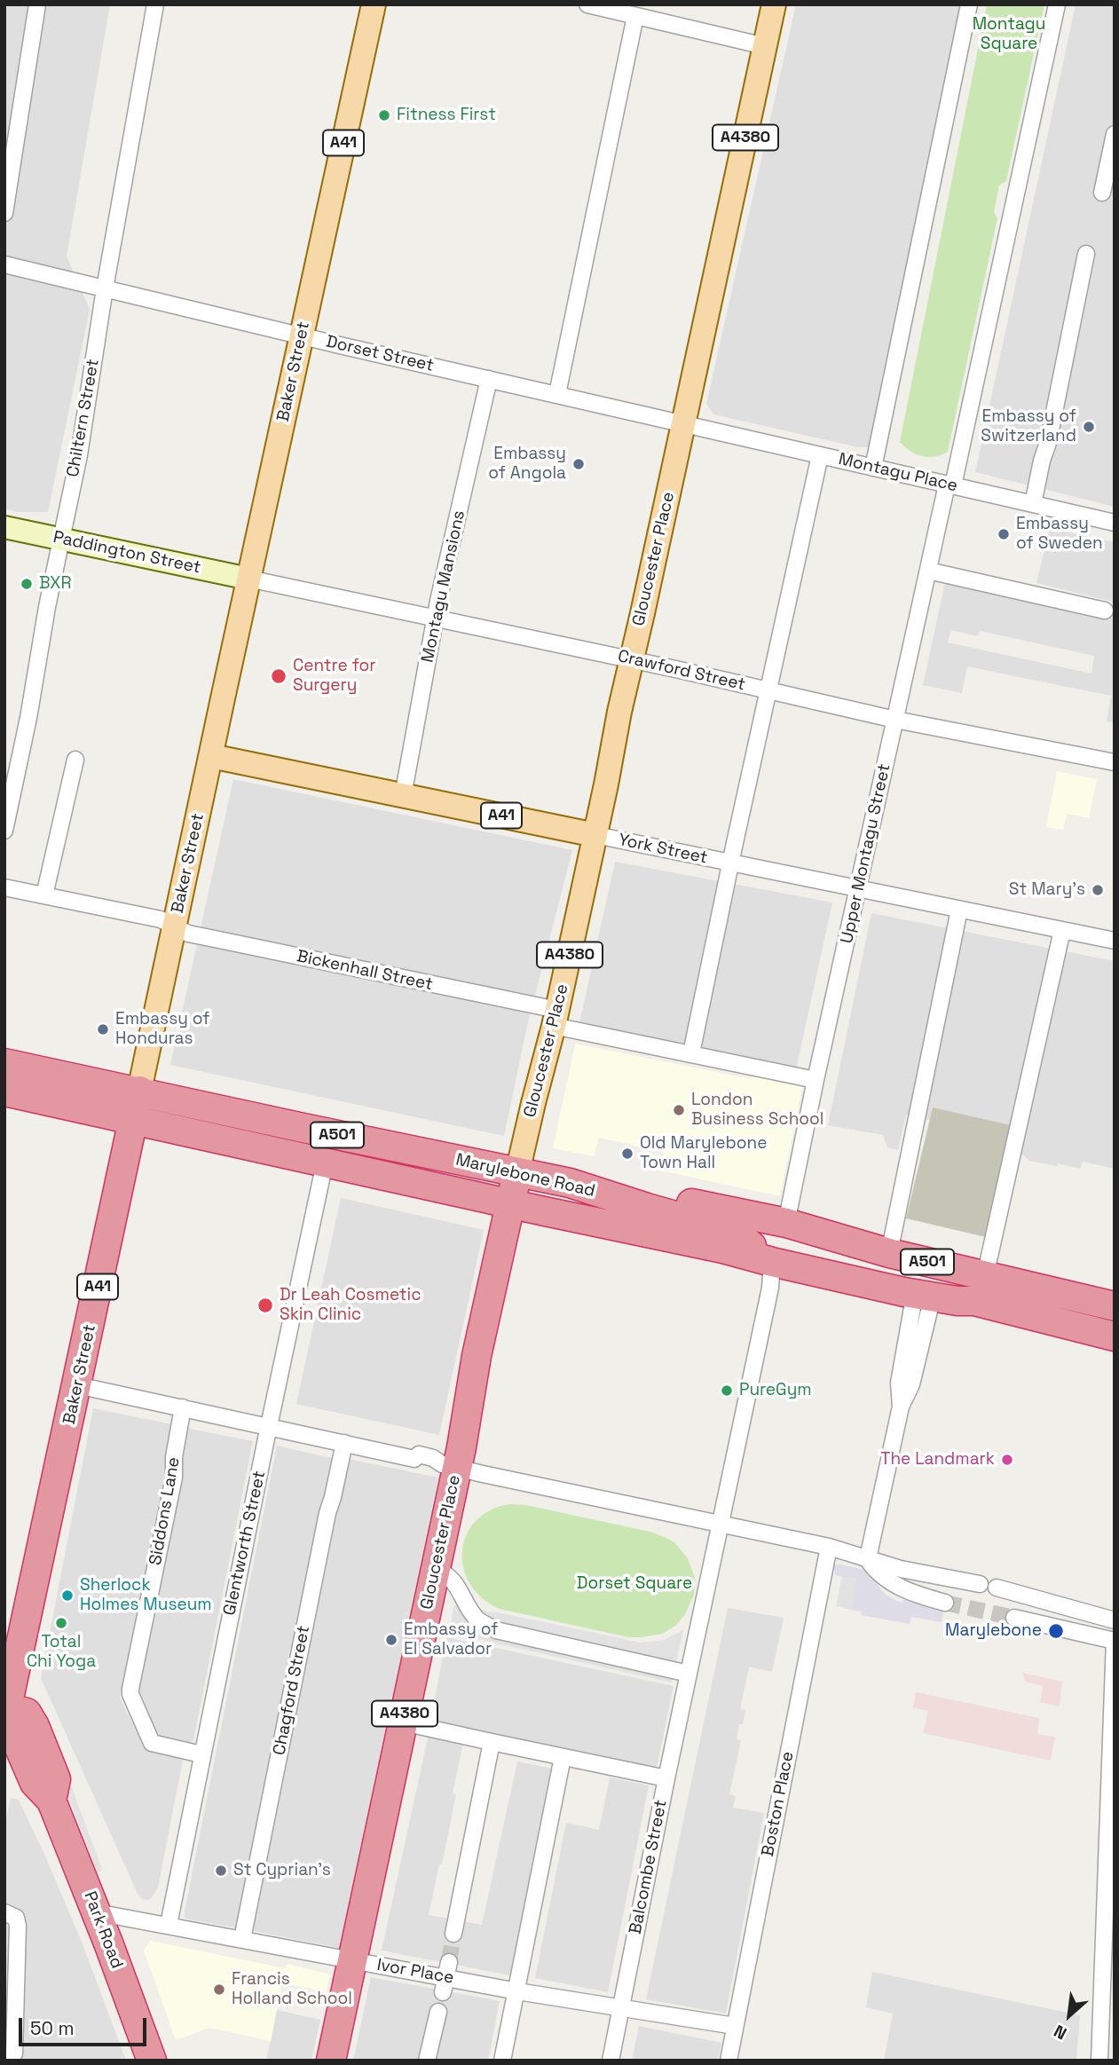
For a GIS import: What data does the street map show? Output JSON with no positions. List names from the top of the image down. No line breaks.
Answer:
{"streets":{"highway":["A4380","A41","Baker Street","Gloucester Place","A501","Marylebone Road","Park Road"],"main road":["Paddington Street","York Street"],"street":["Dorset Street","Chiltern Street","Montagu Place","Montagu Mansions","Crawford Street","Upper Montagu Street","Bickenhall Street","Siddons Lane","Glentworth Street","Chagford Street","Boston Place","Balcombe Street","Ivor Place"]},"crossings":[["Dorset Street","Baker Street"],["Dorset Street","Chiltern Street"],["Dorset Street","Montagu Place"],["Dorset Street","Gloucester Place"],["Dorset Street","Montagu Mansions"],["Baker Street","Paddington Street"],["Baker Street","Crawford Street"],["Baker Street","York Street"],["Baker Street","Bickenhall Street"],["Baker Street","Marylebone Road"],["Baker Street","Park Road"],["Chiltern Street","Paddington Street"],["Montagu Place","Gloucester Place"],["Montagu Place","Upper Montagu Street"],["Paddington Street","Crawford Street"],["Gloucester Place","Crawford Street"],["Gloucester Place","York Street"],["Gloucester Place","Bickenhall Street"],["Gloucester Place","Marylebone Road"],["Gloucester Place","Ivor Place"],["Montagu Mansions","Crawford Street"],["Montagu Mansions","York Street"],["Crawford Street","Upper Montagu Street"],["York Street","Upper Montagu Street"],["Upper Montagu Street","Bickenhall Street"],["Upper Montagu Street","Marylebone Road"],["Marylebone Road","Glentworth Street"],["Siddons Lane","Glentworth Street"],["Glentworth Street","Ivor Place"],["Chagford Street","Ivor Place"],["Boston Place","Ivor Place"],["Balcombe Street","Ivor Place"],["Park Road","Ivor Place"]],"parks":["Montagu Square","Dorset Square"],"places":["Fitness First","Embassy of Switzerland","Embassy of Angola","Embassy of Sweden","BXR","Centre for Surgery","St Mary's","Embassy of Honduras","London Business School","Old Marylebone Town Hall","Dr Leah Cosmetic Skin Clinic","PureGym","The Landmark","Sherlock Holmes Museum","Total Chi Yoga","Marylebone","Embassy of El Salvador","St Cyprian's","Francis Holland School"],"scale_bar":"50 m","north":"bottom left"}
